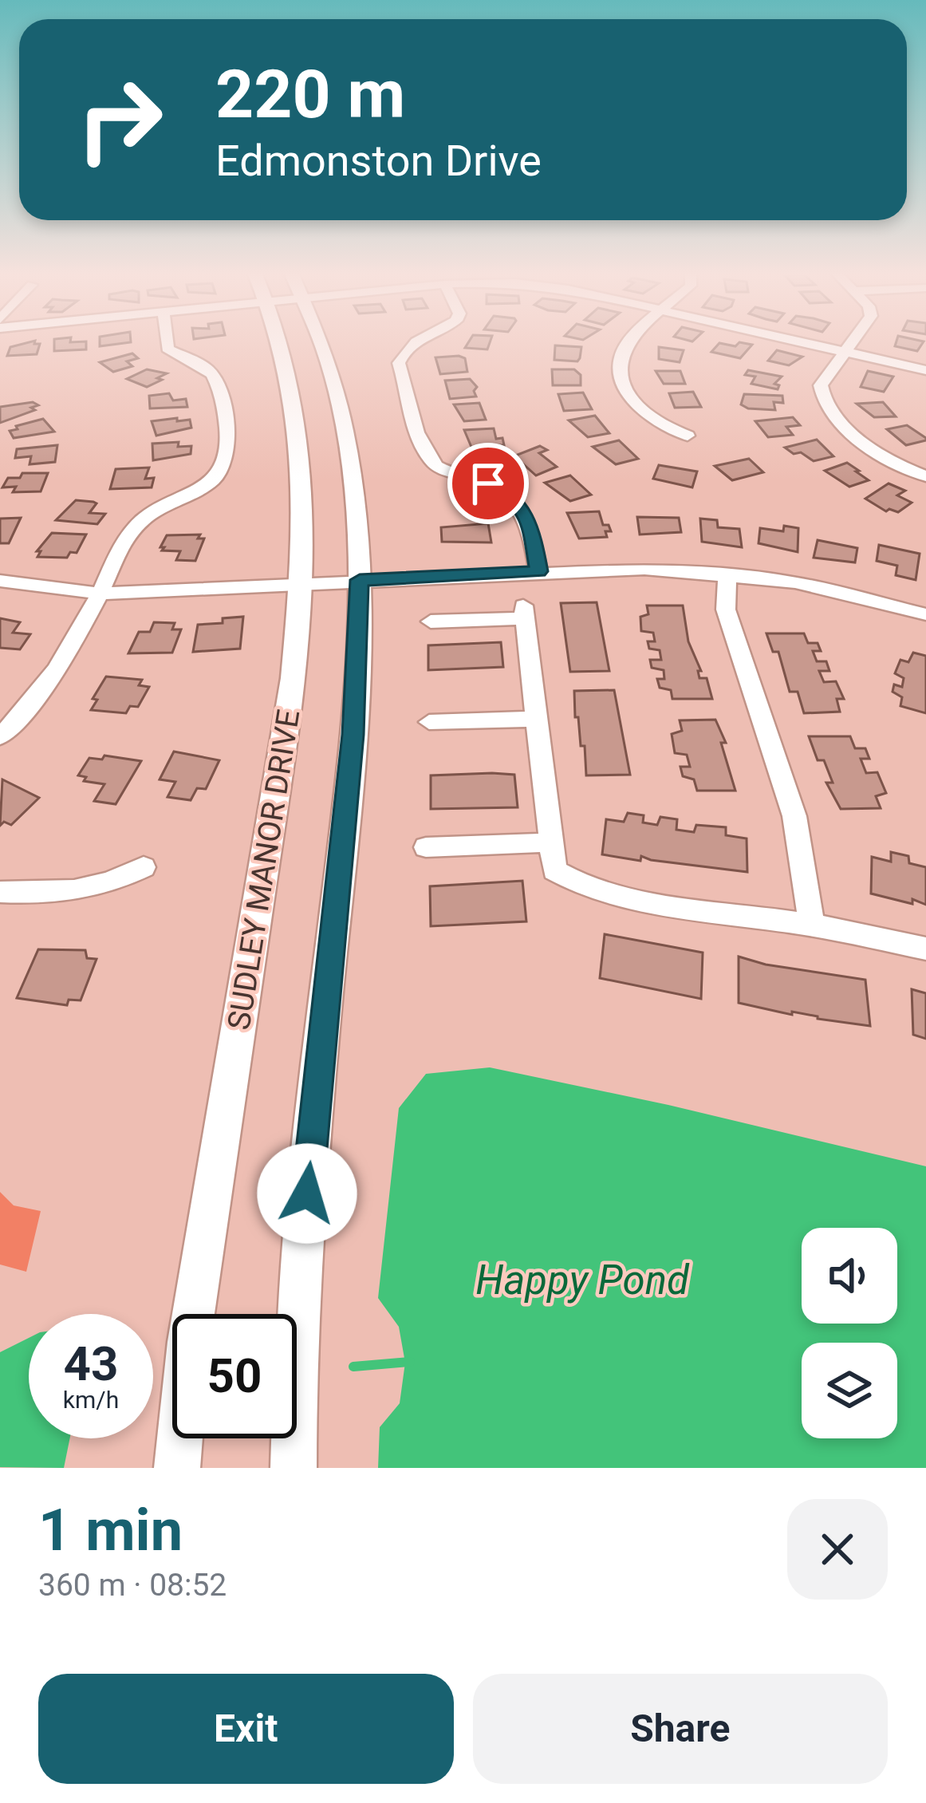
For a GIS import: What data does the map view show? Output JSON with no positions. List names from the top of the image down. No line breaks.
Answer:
{"streets":{"main road":["SUDLEY MANOR DRIVE"]},"water":["Happy Pond"],"page":{"turn":["220 m","Edmonston Drive"],"speed":"43 km/h","limit":"50","heading":["1 min","360 m · 08:52"],"buttons":["Exit","Share"]}}
